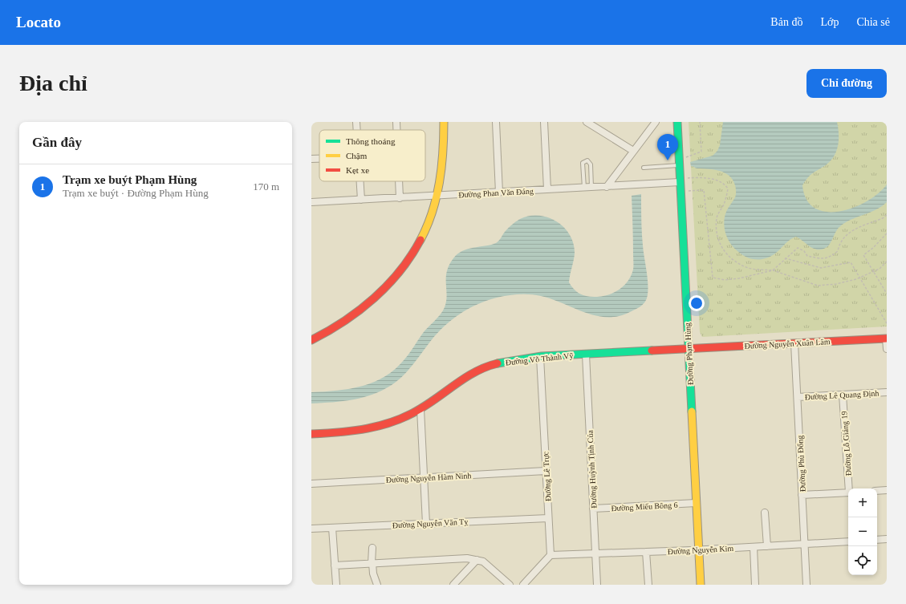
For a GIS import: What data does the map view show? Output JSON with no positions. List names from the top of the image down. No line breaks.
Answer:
{"streets":{"street":["Đường Phan Văn Đáng","Đường Nguyễn Xuân Lâm","Đường Phạm Hùng","Đường Võ Thành Vỹ","Đường Lê Quang Định","Đường Lỗ Giáng 19","Đường Phù Đổng","Đường Huỳnh Tịnh Của","Đường Lê Trực","Đường Nguyễn Hàm Ninh","Đường Miếu Bông 6","Đường Nguyễn Văn Tỵ","Đường Nguyễn Kim"]},"crossings":[["Đường Phan Văn Đáng","Đường Phạm Hùng"],["Đường Nguyễn Xuân Lâm","Đường Phạm Hùng"],["Đường Nguyễn Xuân Lâm","Đường Võ Thành Vỹ"],["Đường Nguyễn Xuân Lâm","Đường Phù Đổng"],["Đường Phạm Hùng","Đường Võ Thành Vỹ"],["Đường Phạm Hùng","Đường Miếu Bông 6"],["Đường Phạm Hùng","Đường Nguyễn Kim"],["Đường Võ Thành Vỹ","Đường Huỳnh Tịnh Của"],["Đường Võ Thành Vỹ","Đường Lê Trực"],["Đường Lê Quang Định","Đường Lỗ Giáng 19"],["Đường Lê Quang Định","Đường Phù Đổng"],["Đường Phù Đổng","Đường Nguyễn Kim"],["Đường Huỳnh Tịnh Của","Đường Miếu Bông 6"],["Đường Huỳnh Tịnh Của","Đường Nguyễn Kim"],["Đường Lê Trực","Đường Nguyễn Hàm Ninh"],["Đường Lê Trực","Đường Nguyễn Văn Tỵ"],["Đường Lê Trực","Đường Nguyễn Kim"]],"legend":["Thông thoáng","Chậm","Kẹt xe"],"page":{"header":"Locato","nav":["Bản đồ","Lớp","Chia sẻ"],"buttons":"Chỉ đường","title":"Địa chỉ","heading":"Gần đây","pins":"1","list":[{"mark":"1","name":"Trạm xe buýt Phạm Hùng","note":"Trạm xe buýt · Đường Phạm Hùng","value":"170 m"}],"map_buttons":["+","−"]}}
